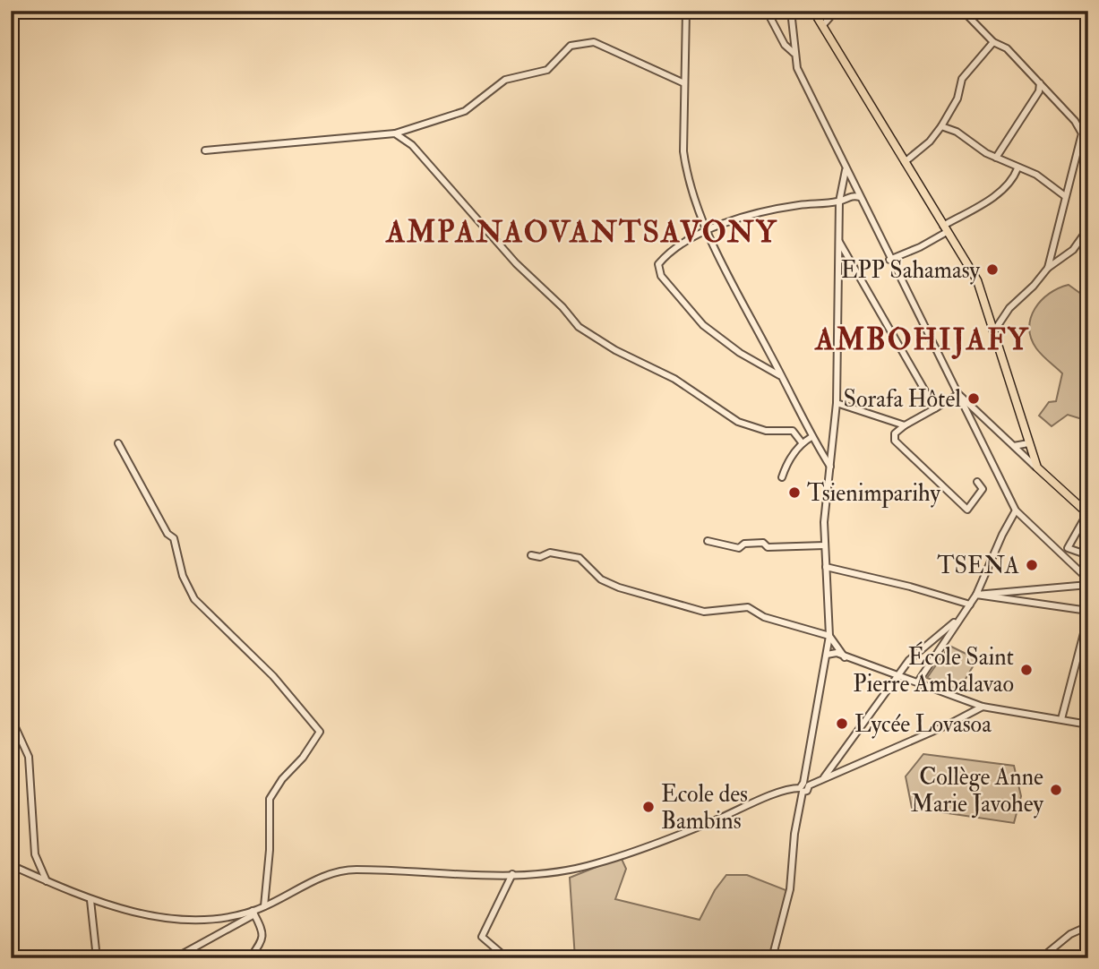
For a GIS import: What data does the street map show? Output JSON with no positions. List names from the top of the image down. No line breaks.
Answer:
{"districts":["AMPANAOVANTSAVONY","AMBOHIJAFY"],"places":["EPP Sahamasy","Sorafa Hôtel","Tsienimparihy","TSENA","École Saint Pierre Ambalavao","Lycée Lovasoa","Collège Anne Marie Javohey","Ecole des Bambins"]}
